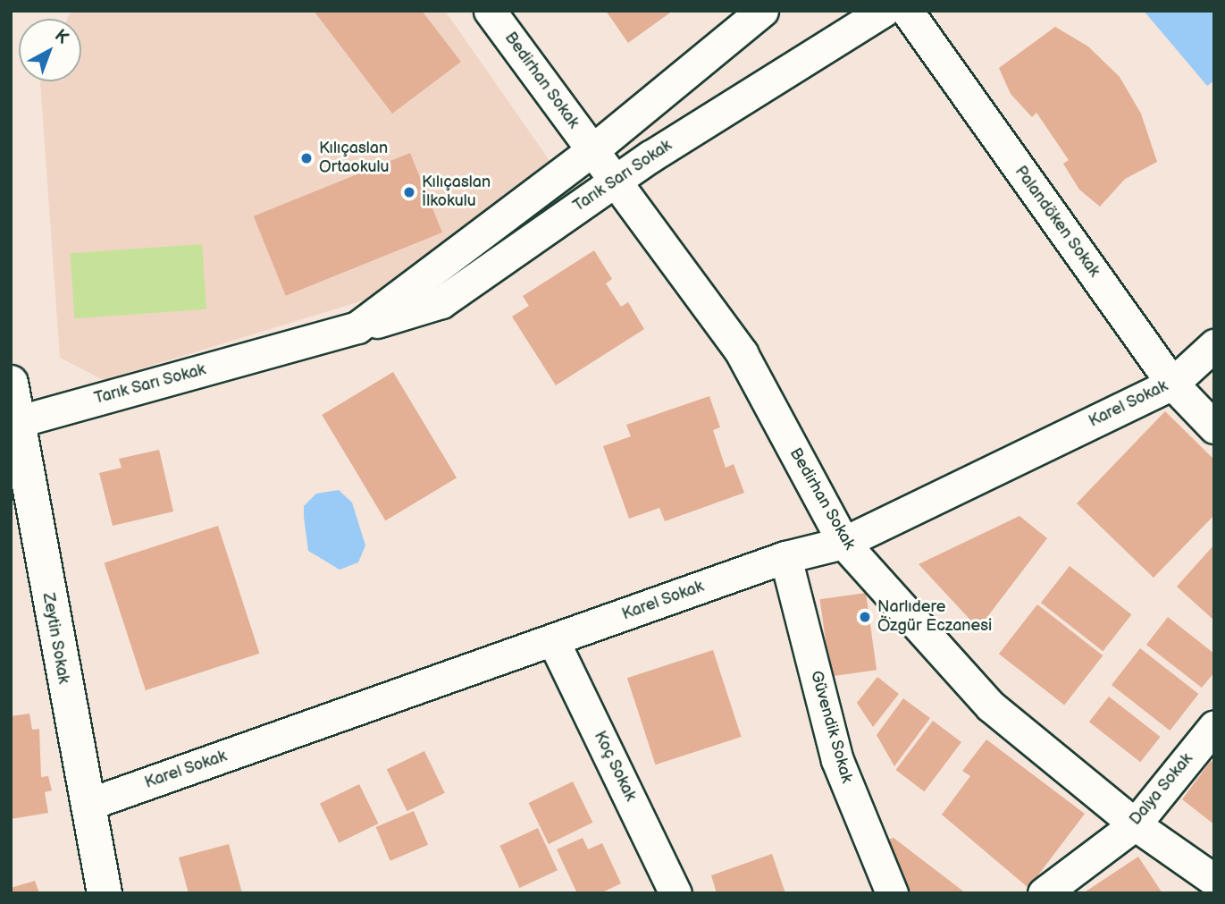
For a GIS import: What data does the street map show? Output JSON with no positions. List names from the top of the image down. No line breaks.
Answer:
{"streets":{"street":["Bedirhan Sokak","Tarık Sarı Sokak","Palandöken Sokak","Karel Sokak","Zeytin Sokak","Güvendik Sokak","Koç Sokak","Dalya Sokak"]},"crossings":[["Bedirhan Sokak","Tarık Sarı Sokak"],["Bedirhan Sokak","Karel Sokak"],["Bedirhan Sokak","Dalya Sokak"],["Tarık Sarı Sokak","Zeytin Sokak"],["Palandöken Sokak","Karel Sokak"],["Karel Sokak","Zeytin Sokak"],["Karel Sokak","Güvendik Sokak"],["Karel Sokak","Koç Sokak"]],"places":["Kılıçaslan Ortaokulu","Kılıçaslan İlkokulu","Narlıdere Özgür Eczanesi"],"north":"top right"}
